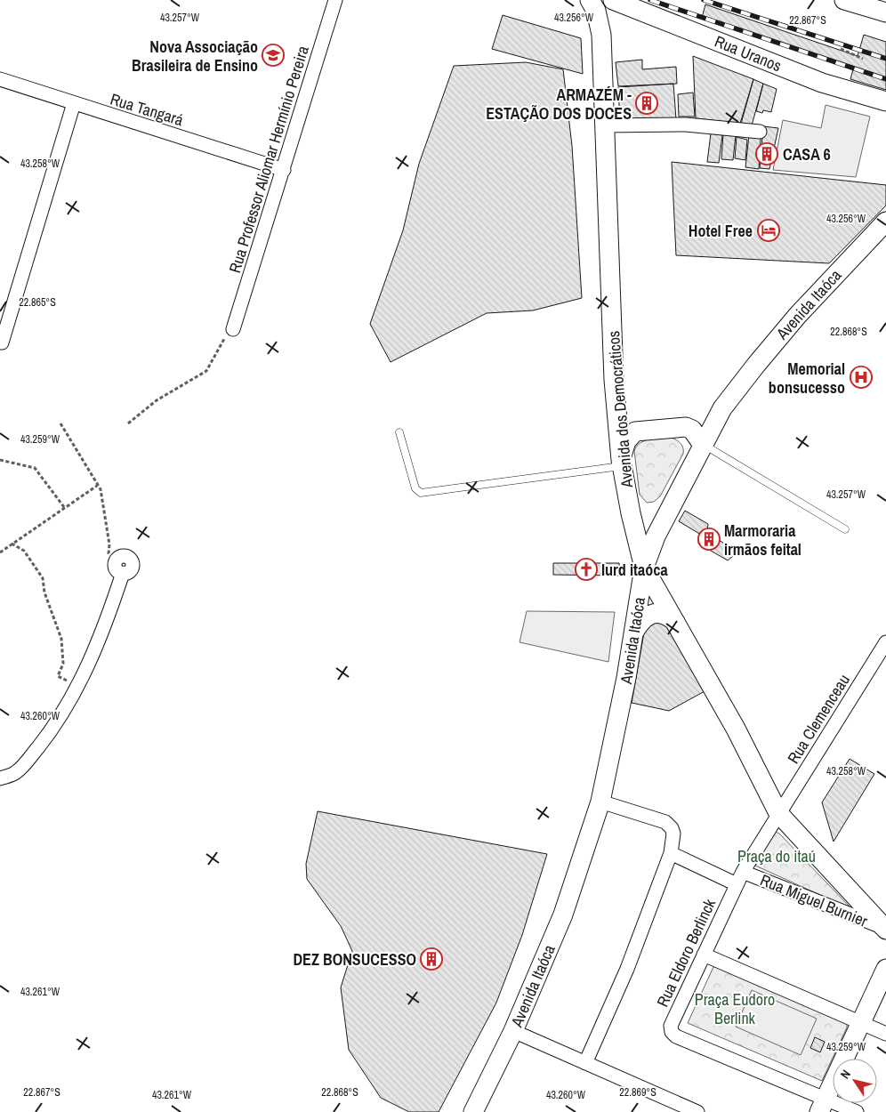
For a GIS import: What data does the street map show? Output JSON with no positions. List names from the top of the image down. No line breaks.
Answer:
{"streets":{"main road":["Rua Uranos","Avenida Itaóca","Avenida dos Democráticos"],"street":["Rua Tangará","Rua Professor Aliomar Hermínio Pereira","Rua Clemenceau","Rua Miguel Burnier","Rua Eldoro Berlinck"]},"crossings":[["Rua Tangará","Rua Professor Aliomar Hermínio Pereira"],["Avenida Itaóca","Avenida dos Democráticos"],["Avenida dos Democráticos","Rua Clemenceau"],["Avenida dos Democráticos","Rua Miguel Burnier"],["Avenida dos Democráticos","Rua Eldoro Berlinck"],["Rua Clemenceau","Rua Eldoro Berlinck"],["Rua Miguel Burnier","Rua Eldoro Berlinck"]],"parks":["Praça do itaú","Praça Eudoro Berlink"],"places":{"school or university":["Nova Associação Brasileira de Ensino"],"building":["ARMAZÉM - ESTAÇÃO DOS DOCES","CASA 6","Marmoraria irmãos feital","DEZ BONSUCESSO"],"hotel":["Hotel Free"],"hospital":["Memorial bonsucesso"],"church":["Iurd itaóca"]},"north":"top left","coordinates":["43.257°W","43.256°W","22.867°S","43.258°W","22.865°S","22.868°S","43.259°W","43.260°W","43.261°W","22.869°S"]}
